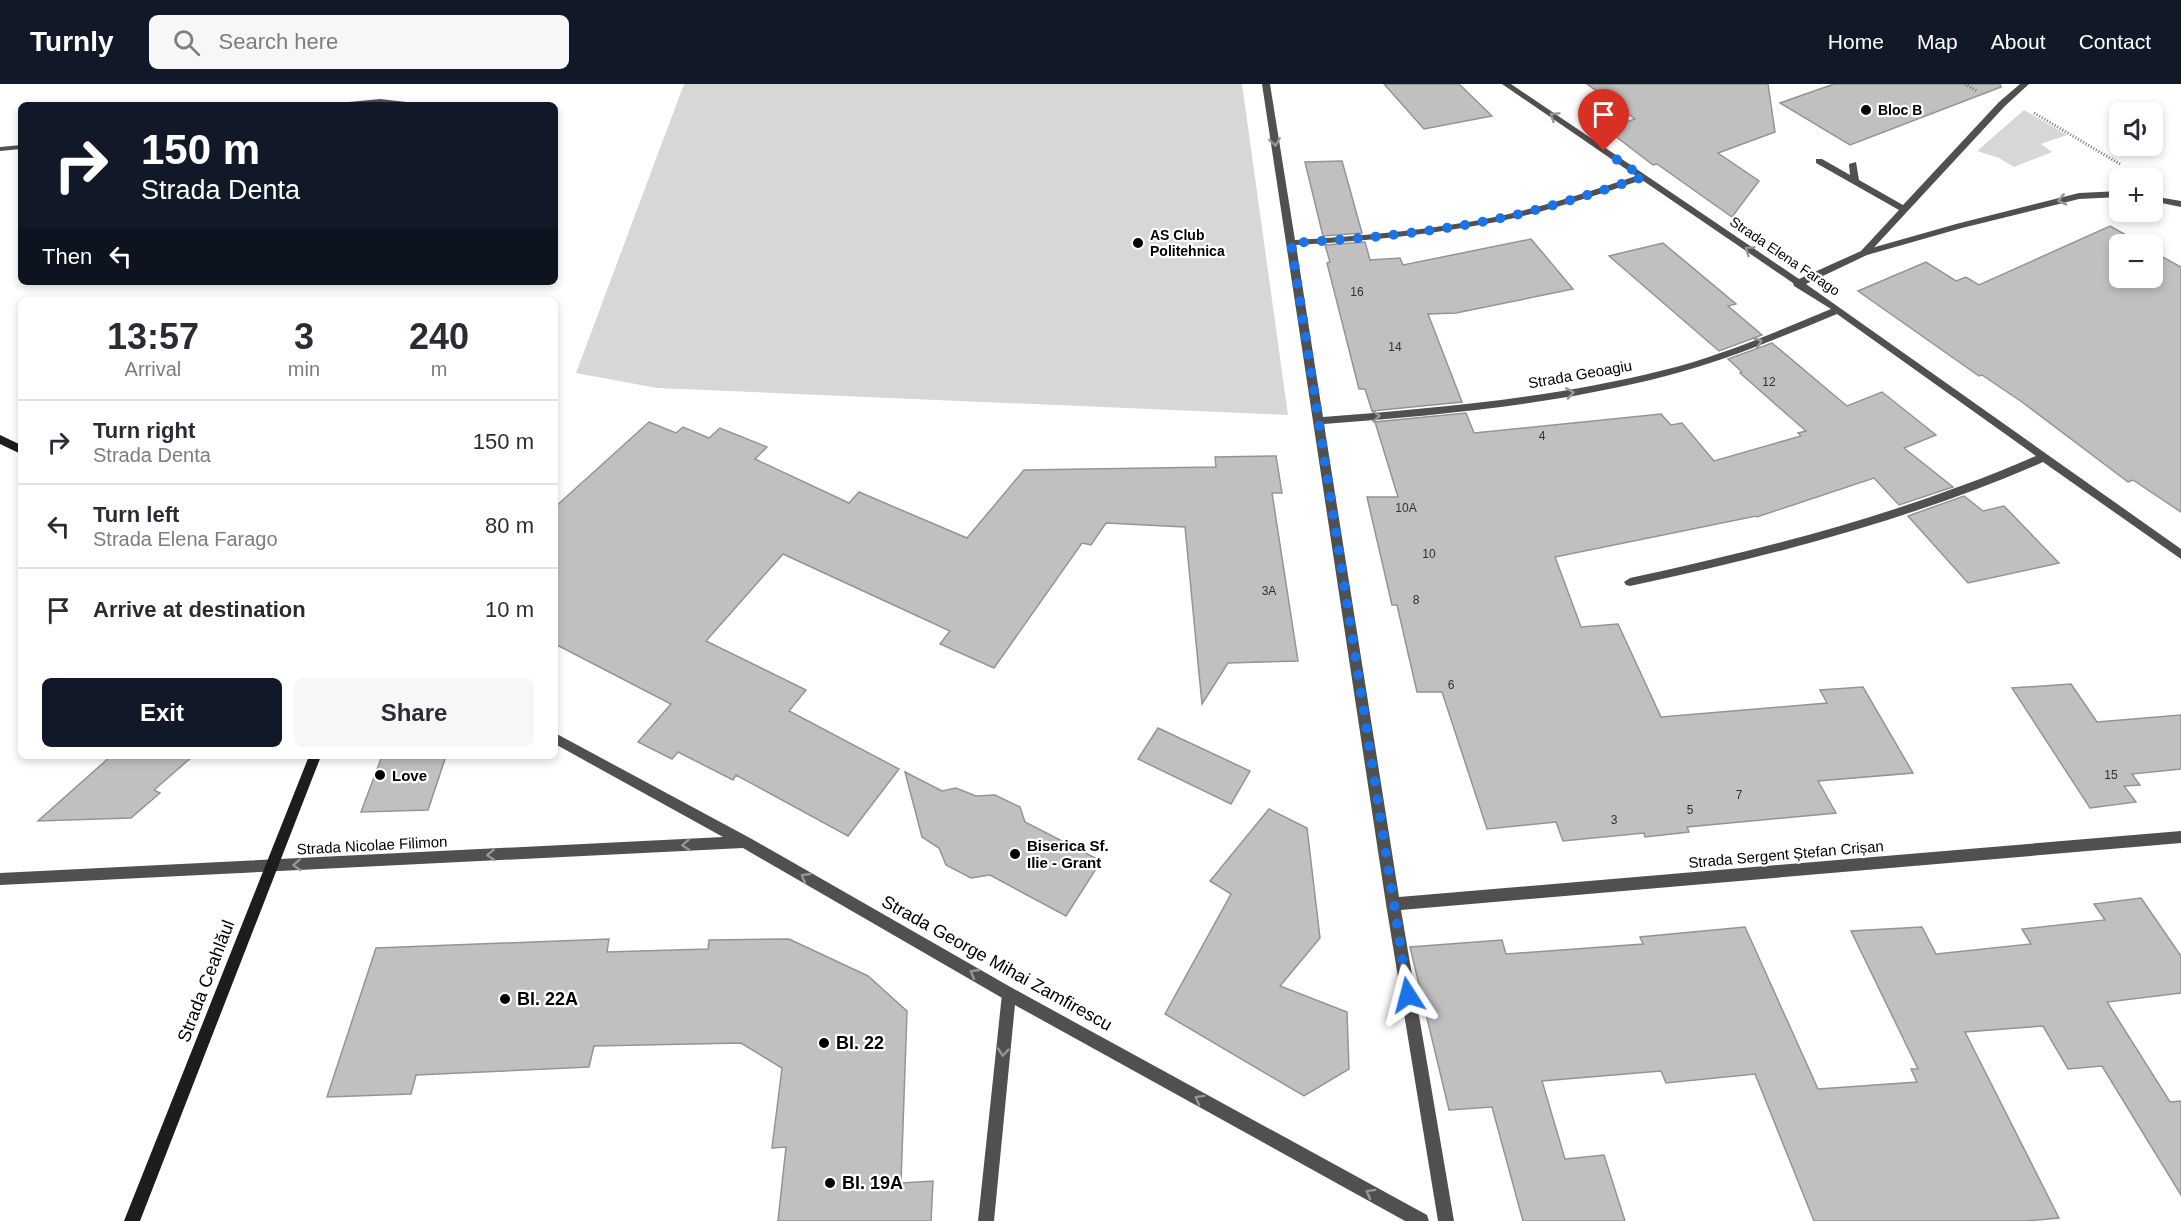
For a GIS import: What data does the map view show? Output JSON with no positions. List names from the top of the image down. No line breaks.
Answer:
{"streets":{"street":["Strada Elena Farago","Strada Geoagiu","Strada Nicolae Filimon","Strada Sergent Ștefan Crișan","Strada George Mihai Zamfirescu","Strada Ceahlăul"]},"crossings":[["Strada Elena Farago","Strada Geoagiu"],["Strada Nicolae Filimon","Strada George Mihai Zamfirescu"],["Strada Nicolae Filimon","Strada Ceahlăul"]],"one_way":["Strada Elena Farago","Strada Geoagiu","Strada Nicolae Filimon","Strada George Mihai Zamfirescu"],"places":["Bloc B","AS Club Politehnica","Love","Biserica Sf. Ilie - Grant","Bl. 22A","Bl. 22","Bl. 19A"],"house_numbers":["16","14","12","4","10A","10","3A","8","6","15","7","5","3"],"page":{"header":"Turnly","search":"Search here","nav":["Home","Map","About","Contact"],"map_buttons":["+","−"],"turn":["150 m","Strada Denta"],"then":"Then","eta":["13:57","Arrival","3","min","240","m"],"list":[{"name":"Turn right","note":"Strada Denta","value":"150 m"},{"name":"Turn left","note":"Strada Elena Farago","value":"80 m"},{"name":"Arrive at destination","value":"10 m"}],"buttons":["Exit","Share"]}}
